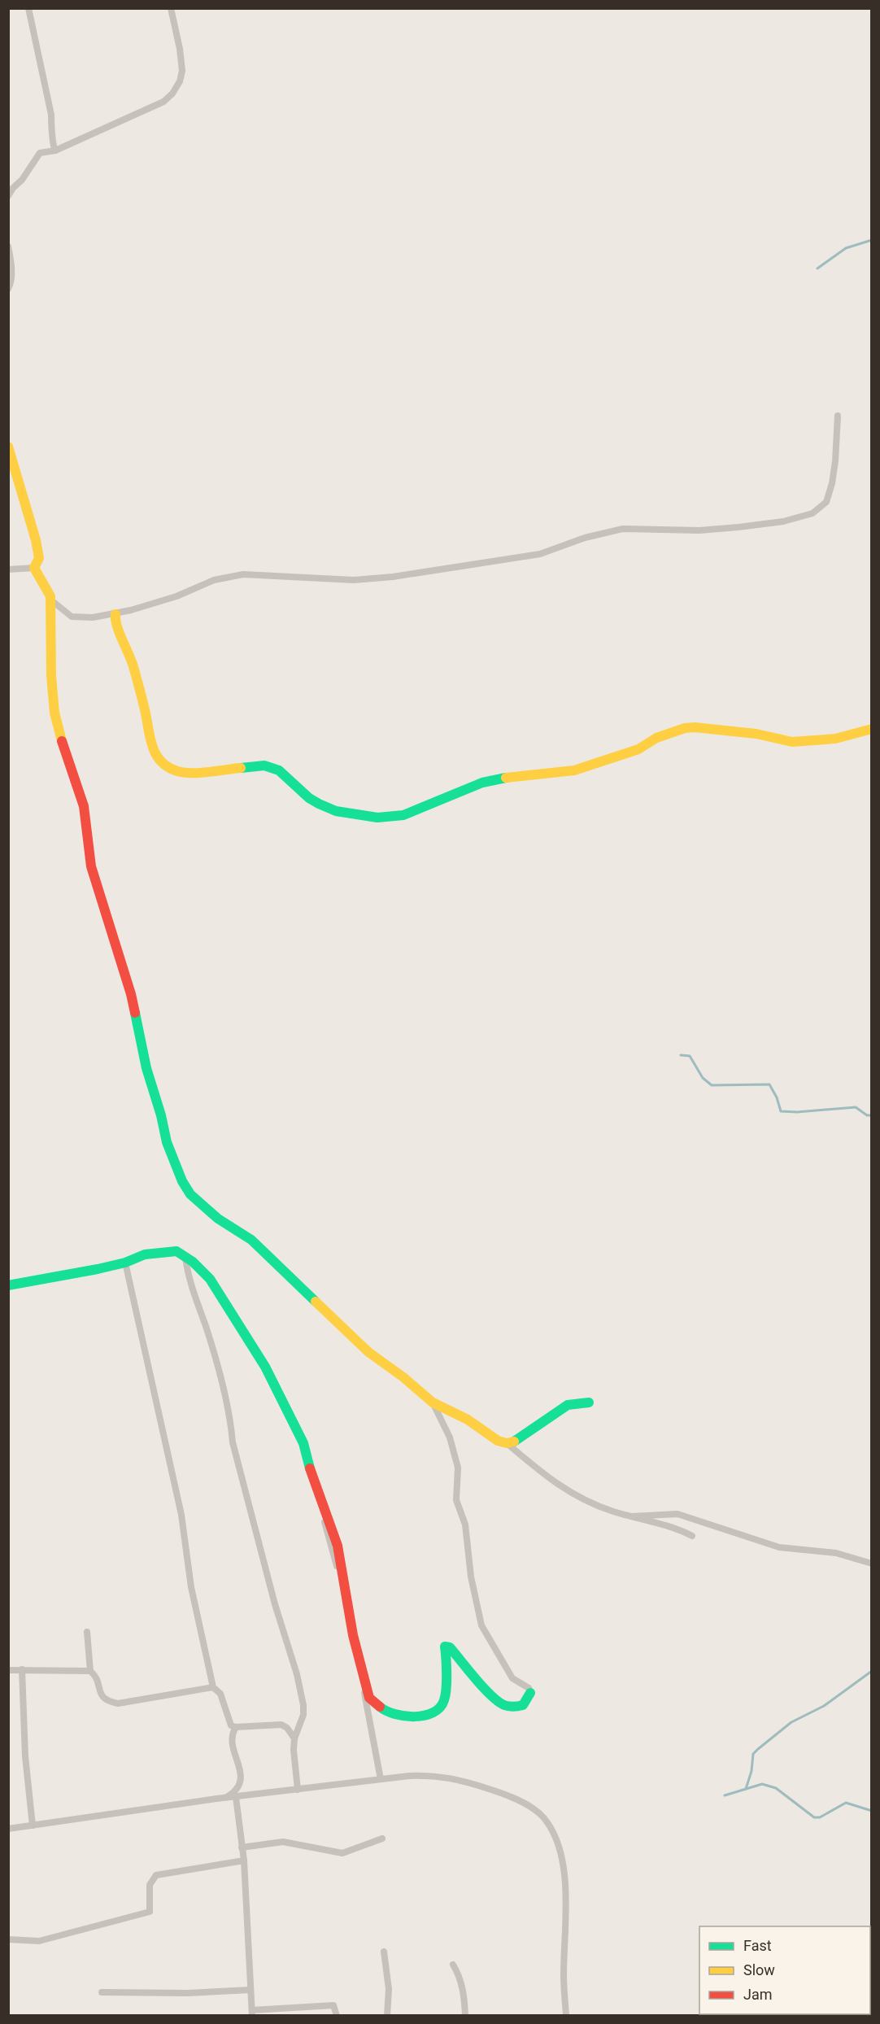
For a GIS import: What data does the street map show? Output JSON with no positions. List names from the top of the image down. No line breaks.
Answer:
{"legend":["Fast","Slow","Jam"]}
